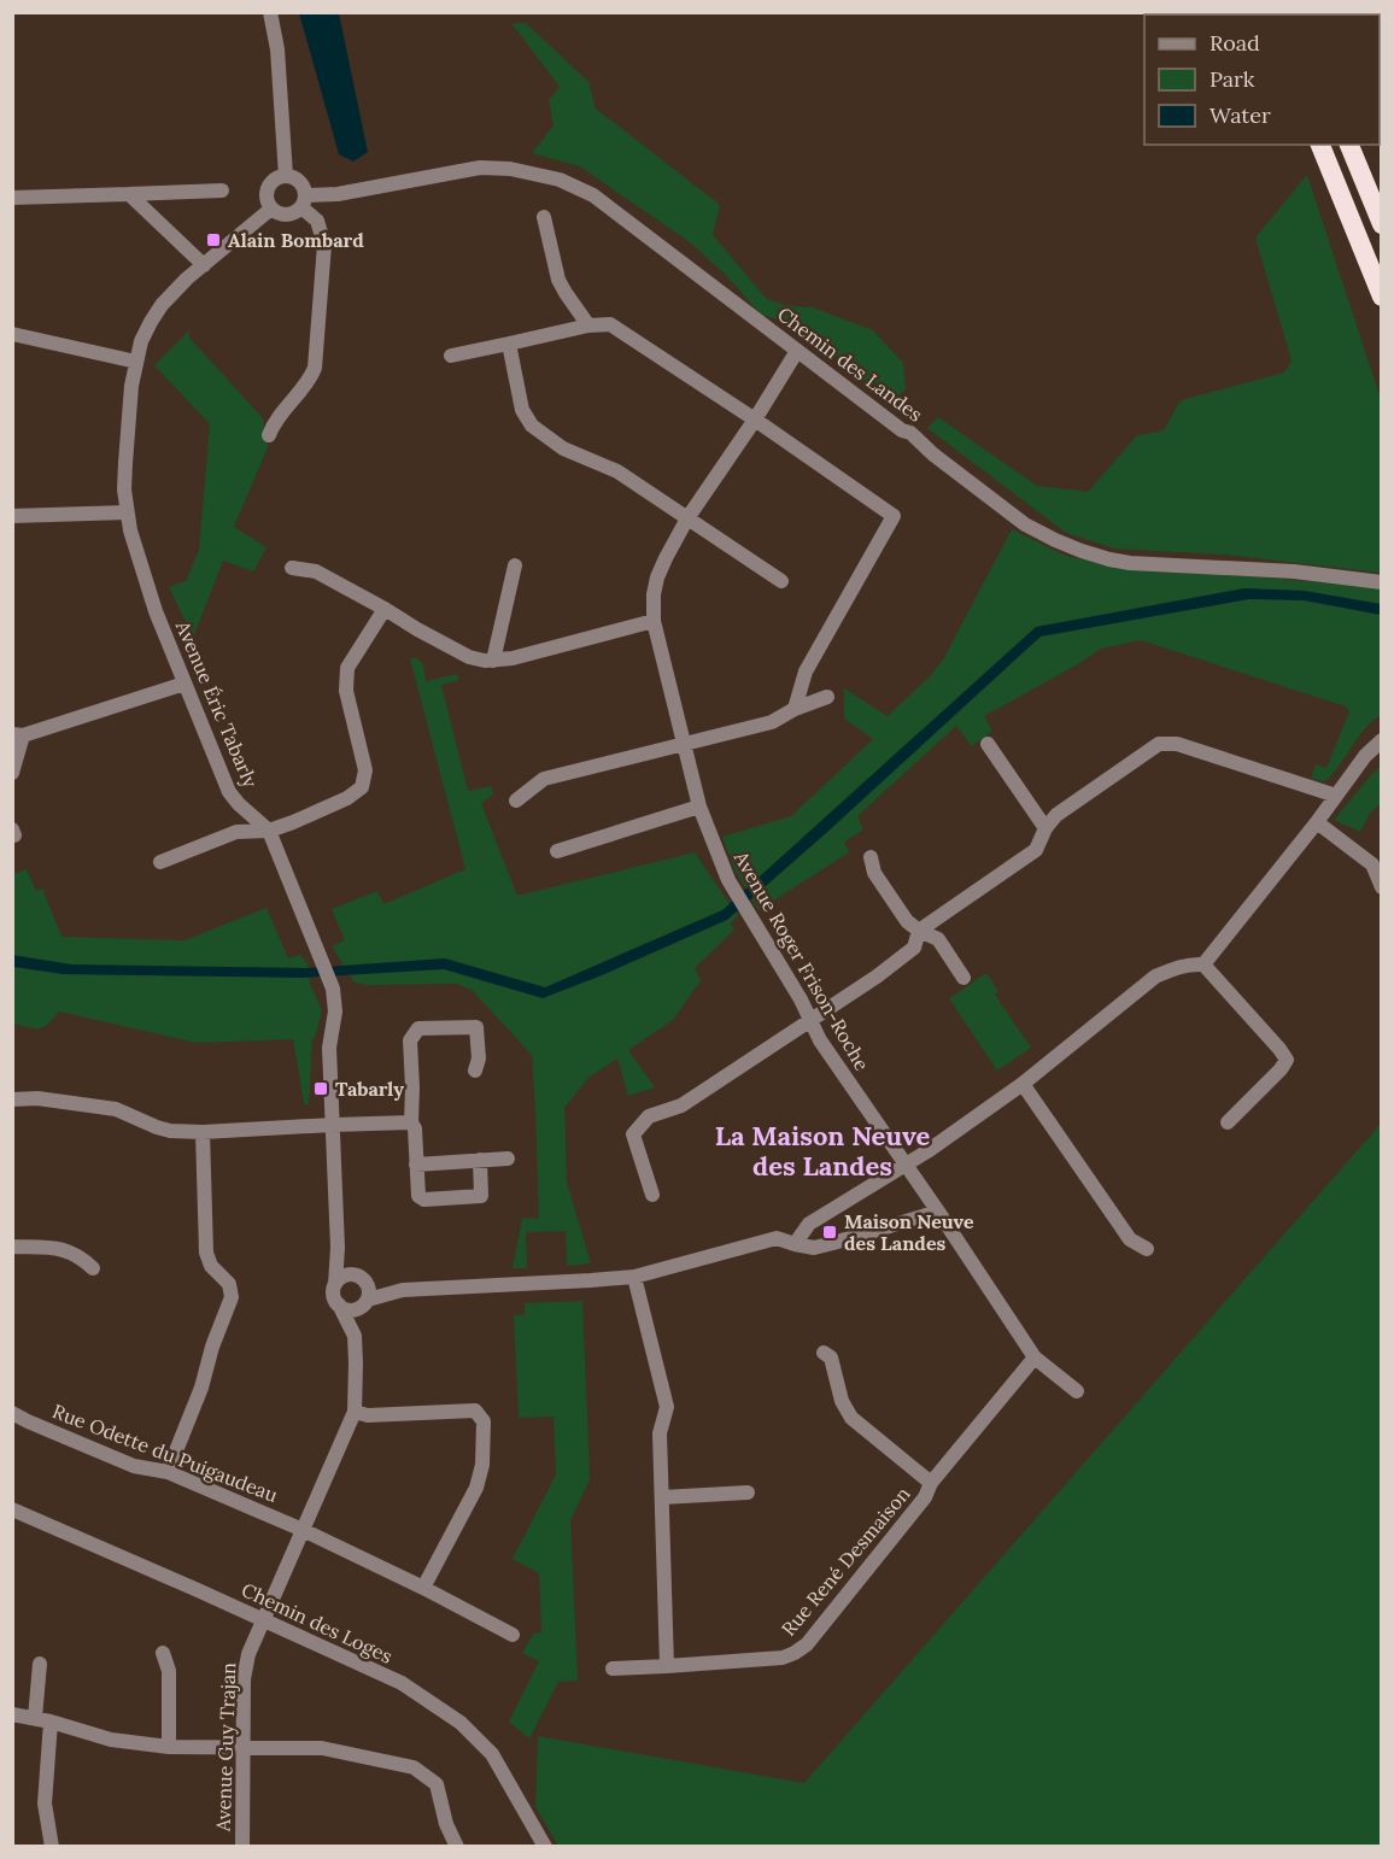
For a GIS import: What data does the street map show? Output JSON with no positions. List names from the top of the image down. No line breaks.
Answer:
{"streets":{"street":["Chemin des Landes","Avenue Éric Tabarly","Avenue Roger Frison-Roche","Rue Odette du Puigaudeau","Rue René Desmaison","Chemin des Loges","Avenue Guy Trajan"]},"crossings":[["Chemin des Landes","Avenue Éric Tabarly"],["Chemin des Landes","Avenue Roger Frison-Roche"],["Avenue Éric Tabarly","Rue Odette du Puigaudeau"],["Avenue Éric Tabarly","Avenue Guy Trajan"],["Avenue Roger Frison-Roche","Rue René Desmaison"],["Rue Odette du Puigaudeau","Avenue Guy Trajan"],["Chemin des Loges","Avenue Guy Trajan"]],"districts":["La Maison Neuve des Landes"],"places":{"transit":["Alain Bombard","Tabarly","Maison Neuve des Landes"]},"legend":["Road","Park","Water"]}
